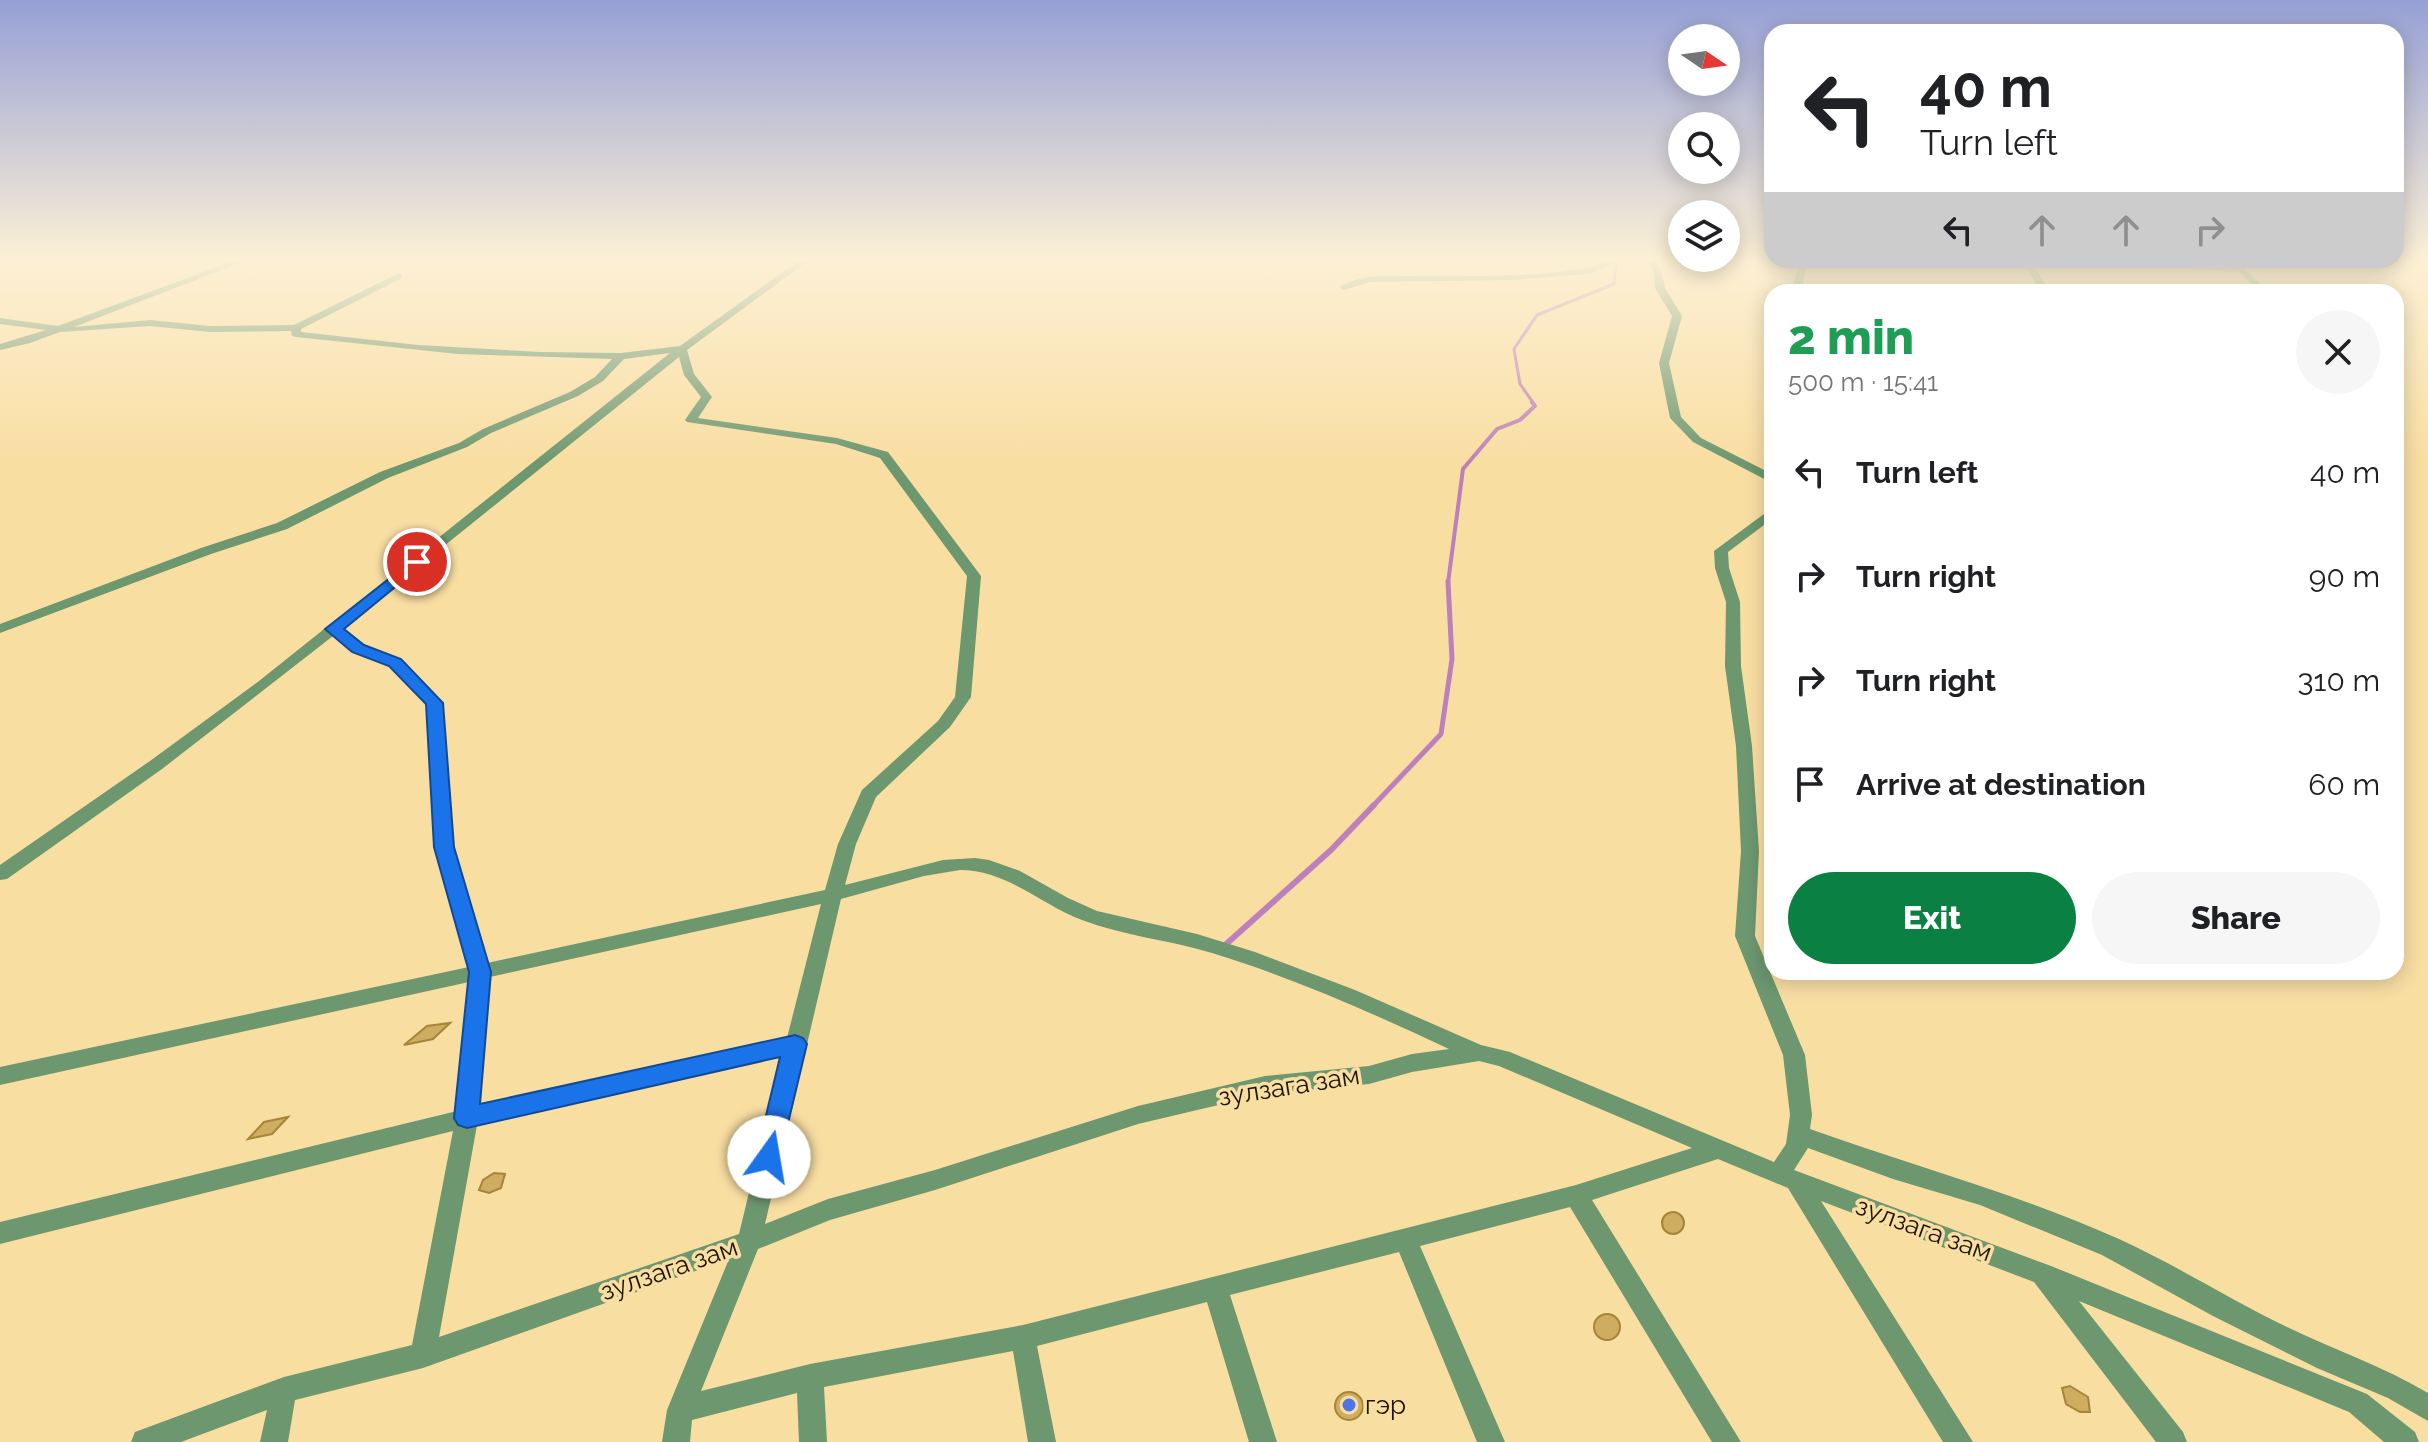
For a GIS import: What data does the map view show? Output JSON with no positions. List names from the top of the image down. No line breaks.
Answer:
{"streets":{"street":["зулзага зам"]},"places":["гэр"],"north":"right","page":{"turn":["40 m","Turn left"],"heading":["2 min","500 m · 15:41"],"list":[{"name":"Turn left","value":"40 m"},{"name":"Turn right","value":"90 m"},{"name":"Turn right","value":"310 m"},{"name":"Arrive at destination","value":"60 m"}],"buttons":["Exit","Share"]}}
